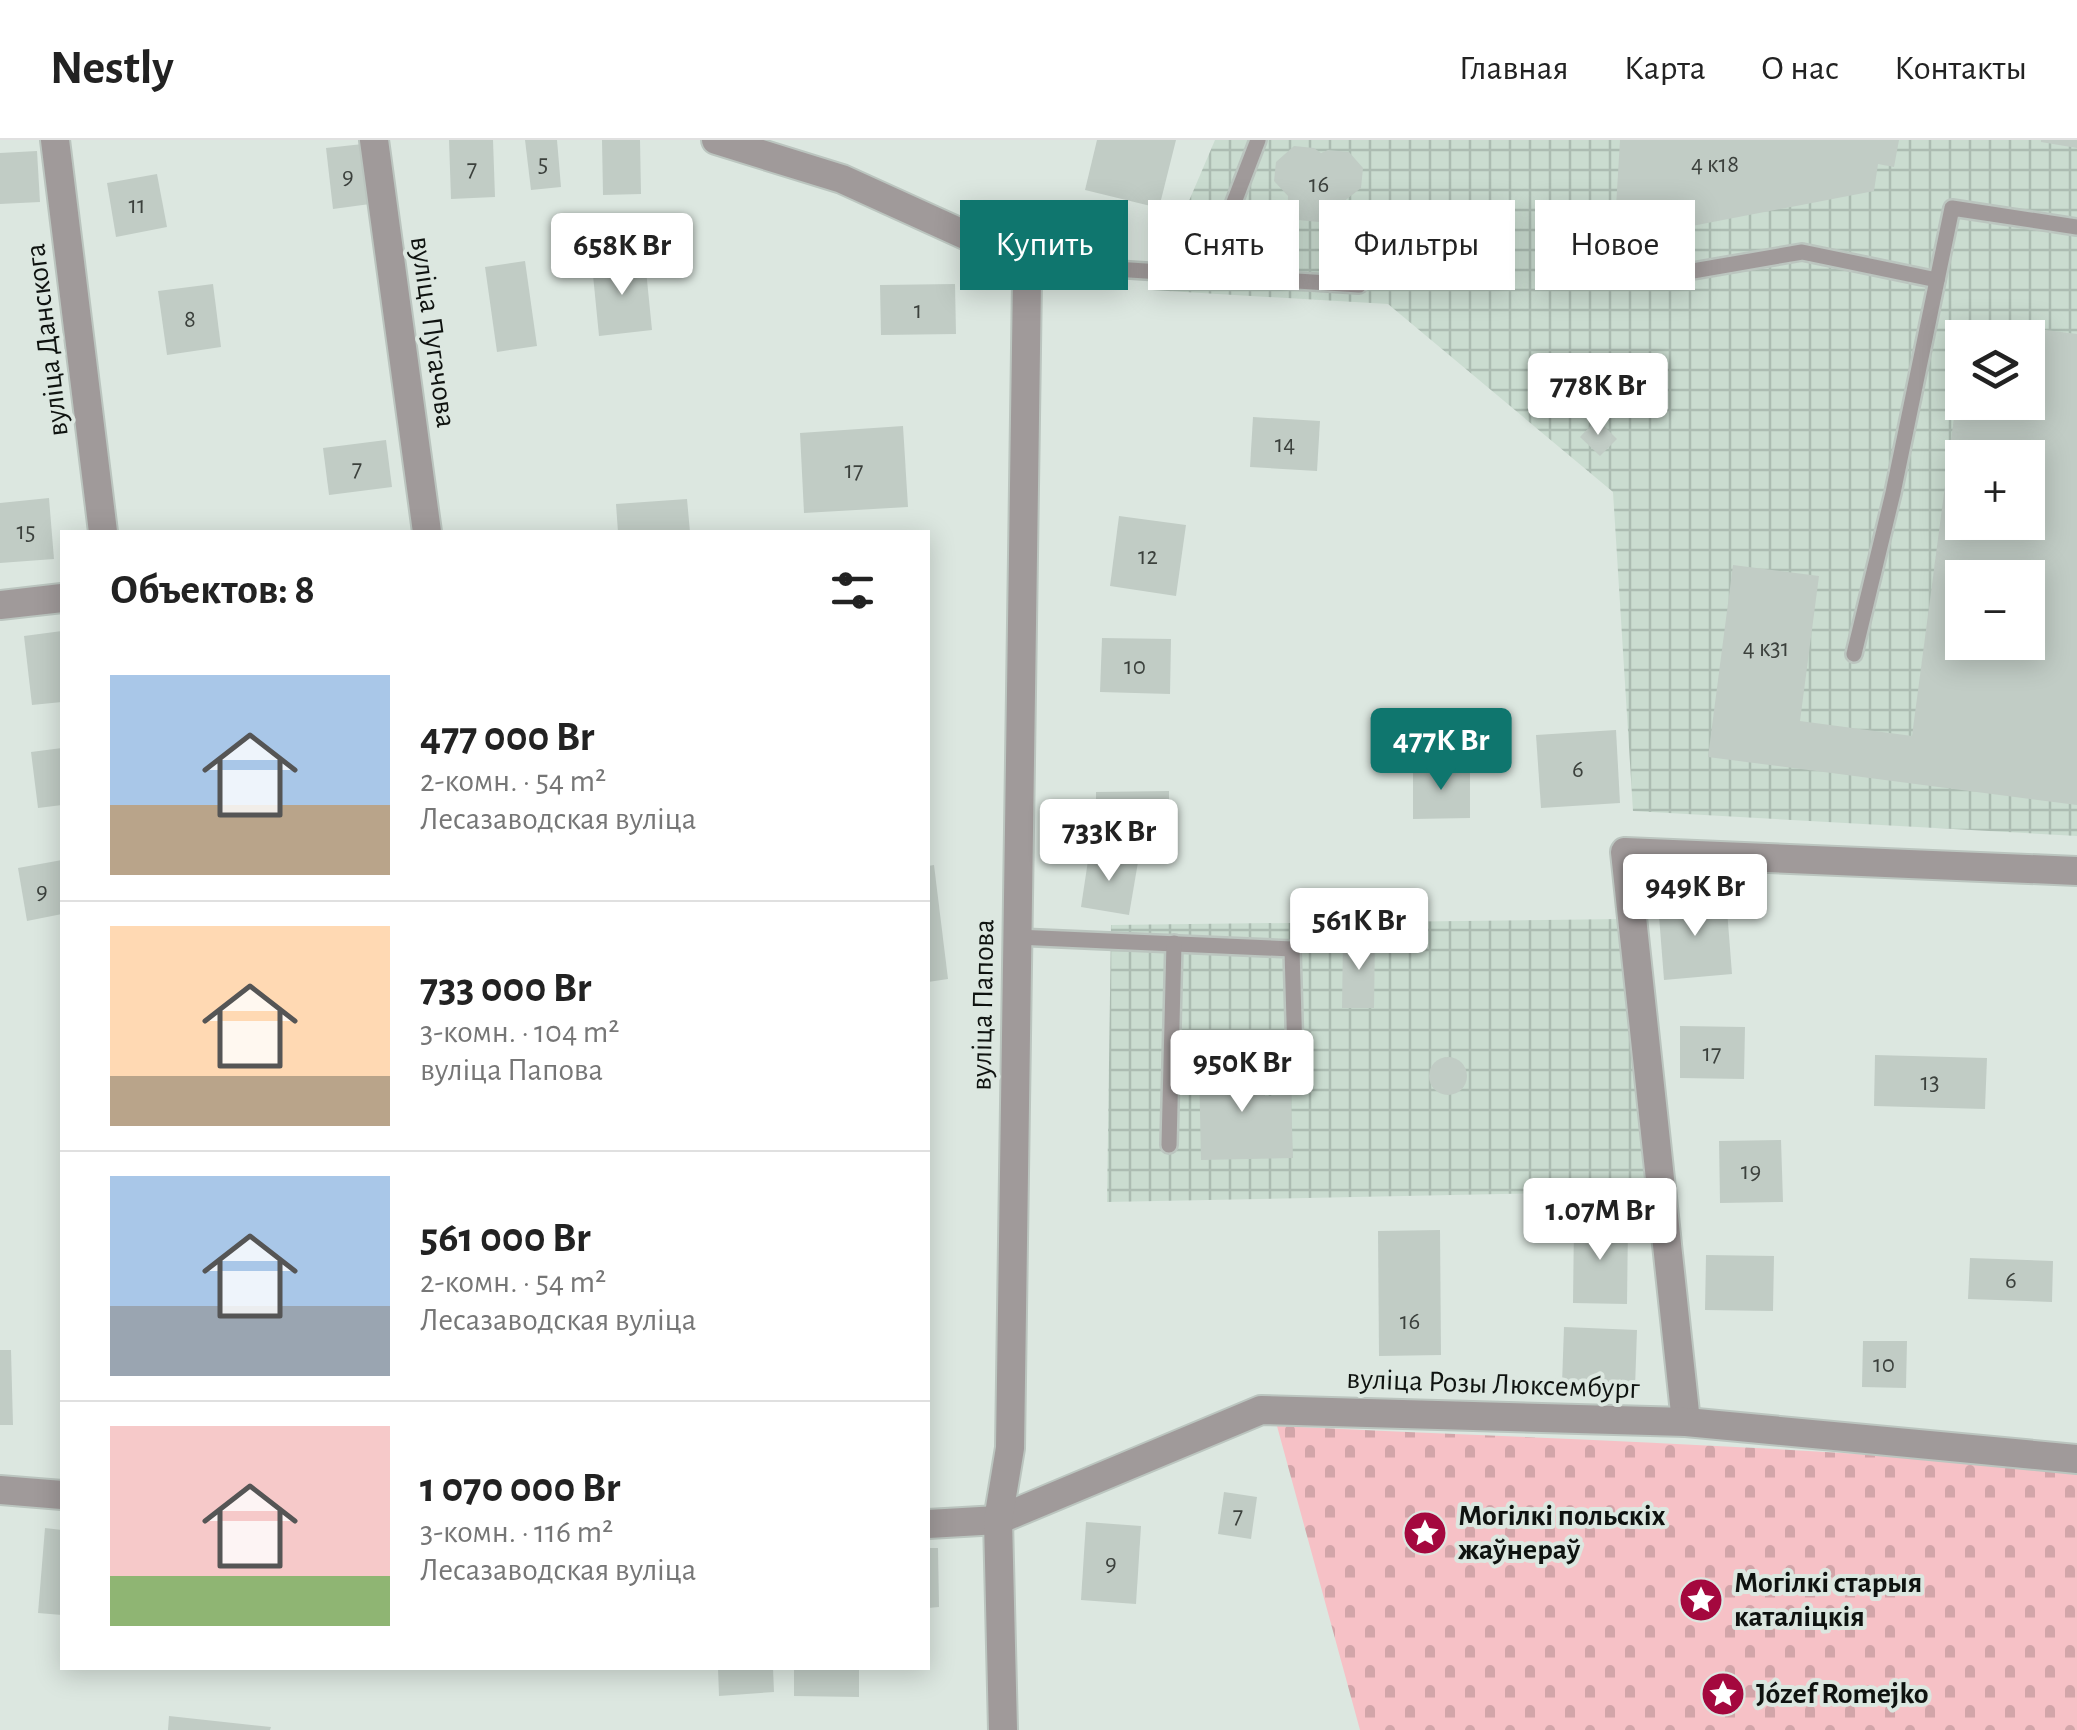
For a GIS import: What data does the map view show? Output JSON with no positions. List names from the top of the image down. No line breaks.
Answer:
{"streets":{"street":["вуліца Пугачова","вуліца Данскога","вуліца Папова","вуліца Розы Люксембург"]},"crossings":[["вуліца Папова","вуліца Розы Люксембург"]],"places":{"place":["Могілкі польскіх жаўнераў","Могілкі старыя каталіцкія","Józef Romejko"]},"house_numbers":["5","4 к18","7","9","16","11","1","8","14","7","17","15","12","4 к31","10","6","9","17","13","19","6","16","10","7","9"],"page":{"header":"Nestly","nav":["Главная","Карта","О нас","Контакты"],"chip":["Купить","Снять","Фильтры","Новое"],"price":["658K Br","778K Br","477K Br","733K Br","949K Br","561K Br","950K Br","1.07M Br"],"map_buttons":["+","−"],"heading":"Объектов: 8","list":[{"name":"477 000 Br","note":"2-комн. · 54 m² · Лесазаводская вуліца"},{"name":"733 000 Br","note":"3-комн. · 104 m² · вуліца Папова"},{"name":"561 000 Br","note":"2-комн. · 54 m² · Лесазаводская вуліца"},{"name":"1 070 000 Br","note":"3-комн. · 116 m² · Лесазаводская вуліца"}]}}
